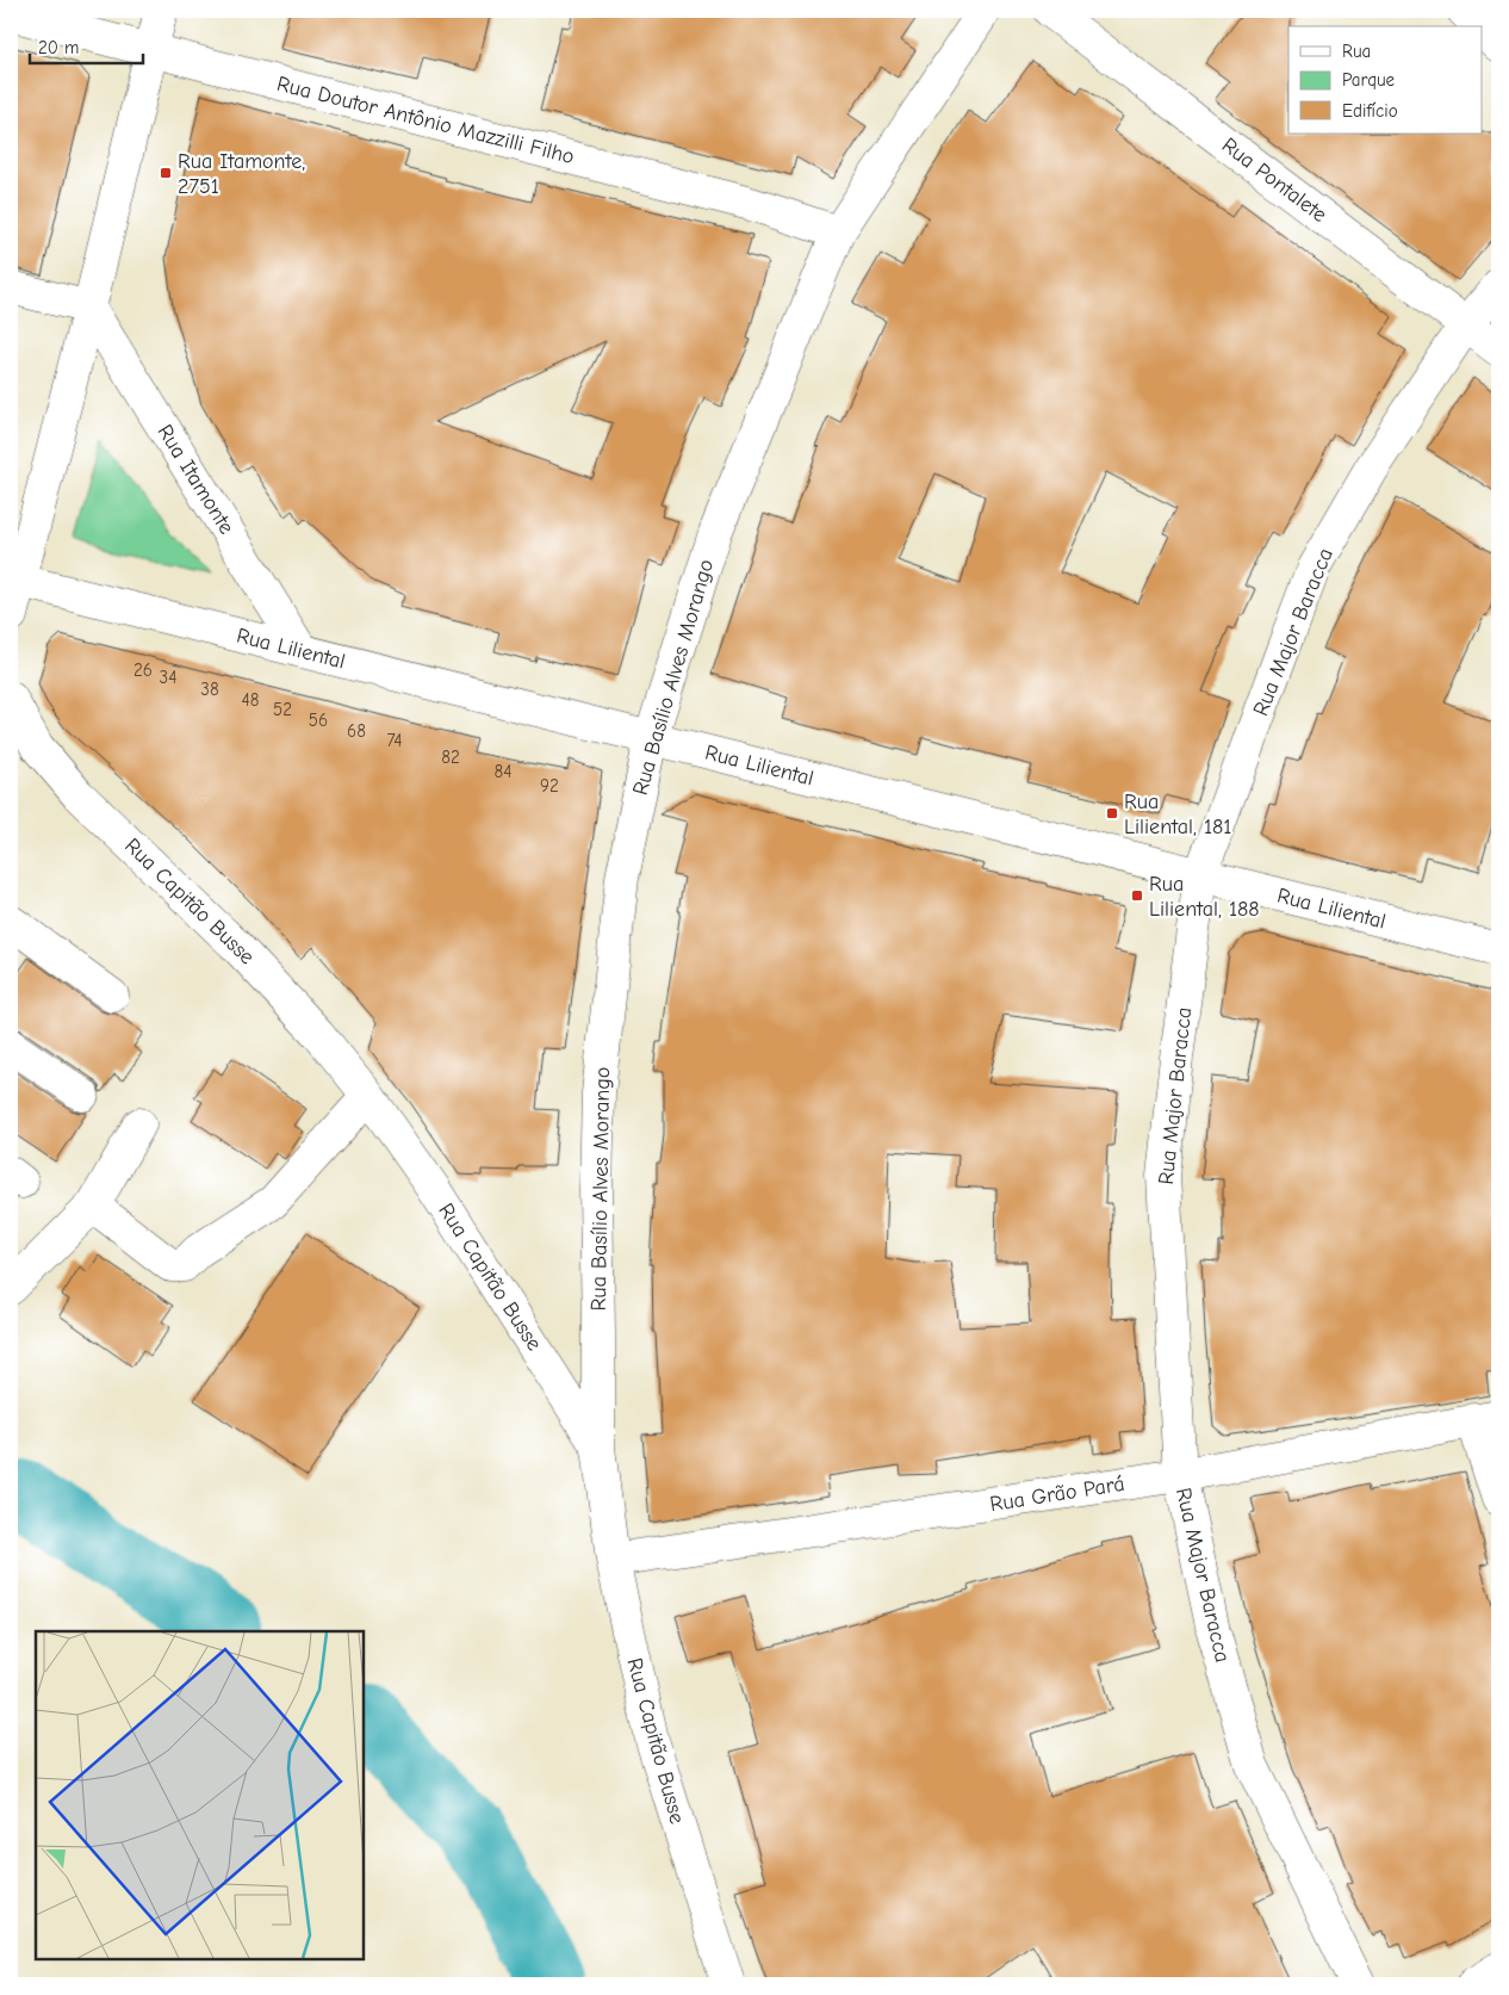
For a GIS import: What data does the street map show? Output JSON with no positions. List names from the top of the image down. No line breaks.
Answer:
{"streets":{"street":["Rua Doutor Antônio Mazzilli Filho","Rua Pontalete","Rua Itamonte","Rua Major Baracca","Rua Liliental","Rua Basílio Alves Morango","Rua Capitão Busse","Rua Grão Pará"]},"crossings":[["Rua Doutor Antônio Mazzilli Filho","Rua Basílio Alves Morango"],["Rua Pontalete","Rua Major Baracca"],["Rua Itamonte","Rua Liliental"],["Rua Major Baracca","Rua Liliental"],["Rua Major Baracca","Rua Grão Pará"],["Rua Liliental","Rua Basílio Alves Morango"],["Rua Basílio Alves Morango","Rua Capitão Busse"],["Rua Capitão Busse","Rua Grão Pará"]],"places":{"transit":["Rua Itamonte, 2751","Rua Liliental, 181","Rua Liliental, 188"]},"house_numbers":["26","34","38","48","52","56","68","74","82","84","92"],"legend":["Rua","Parque","Edifício"],"scale_bar":"20 m"}
